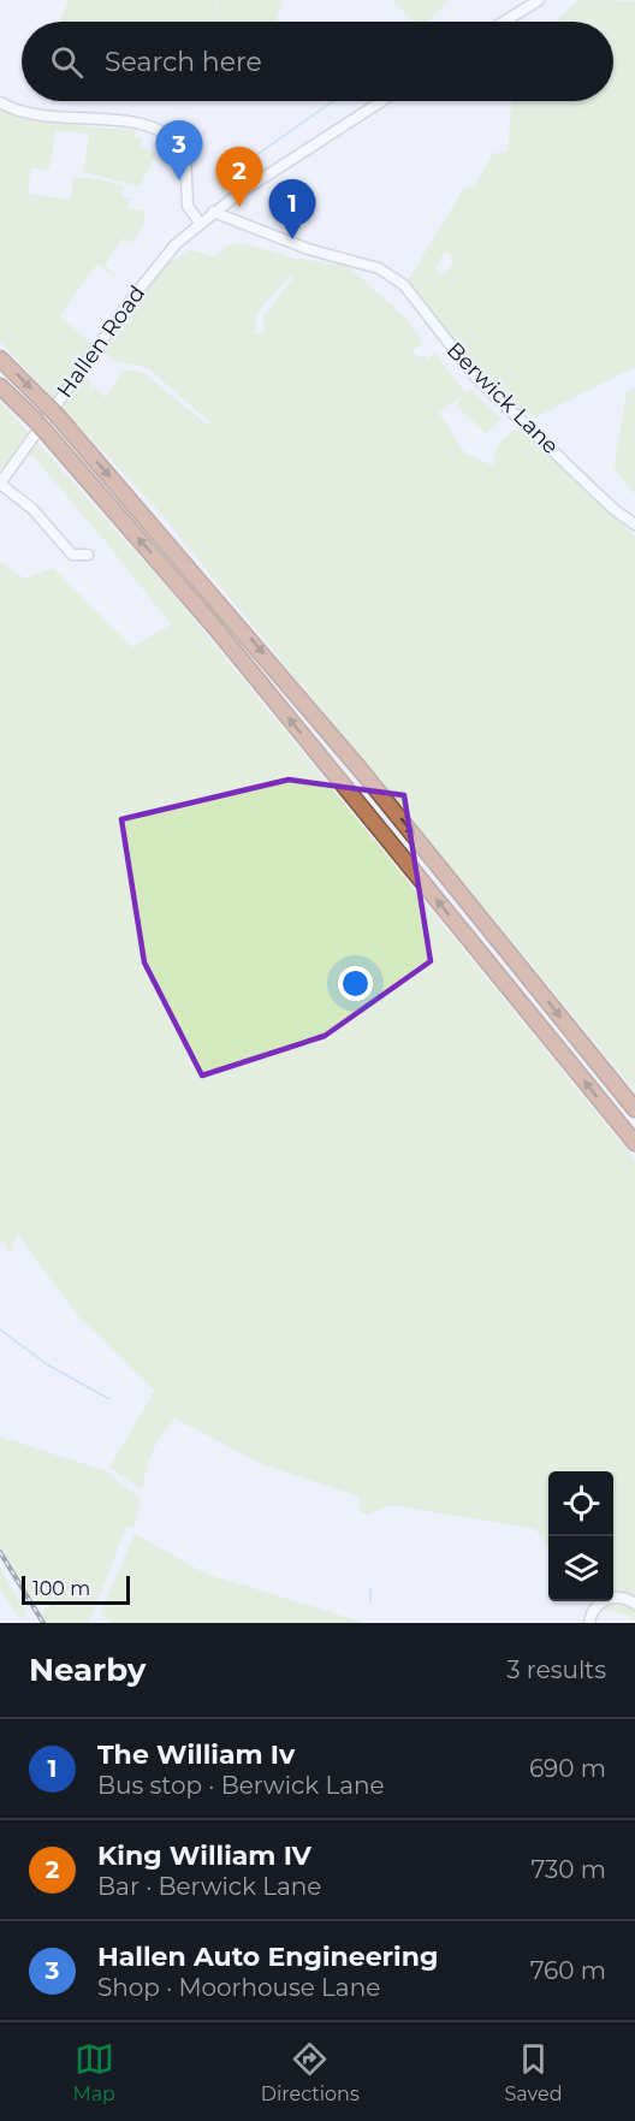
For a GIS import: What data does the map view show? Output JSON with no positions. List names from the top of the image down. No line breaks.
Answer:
{"streets":{"street":["Hallen Road","Berwick Lane"]},"crossings":[["Hallen Road","Berwick Lane"]],"scale_bar":"100 m","page":{"search":"Search here","pins":["3","2","1"],"scale":"100 m","heading":["Nearby","3 results"],"list":[{"mark":"1","name":"The William Iv","note":"Bus stop · Berwick Lane","value":"690 m"},{"mark":"2","name":"King William IV","note":"Bar · Berwick Lane","value":"730 m"},{"mark":"3","name":"Hallen Auto Engineering","note":"Shop · Moorhouse Lane","value":"760 m"}],"nav":["Map","Directions","Saved"]}}
